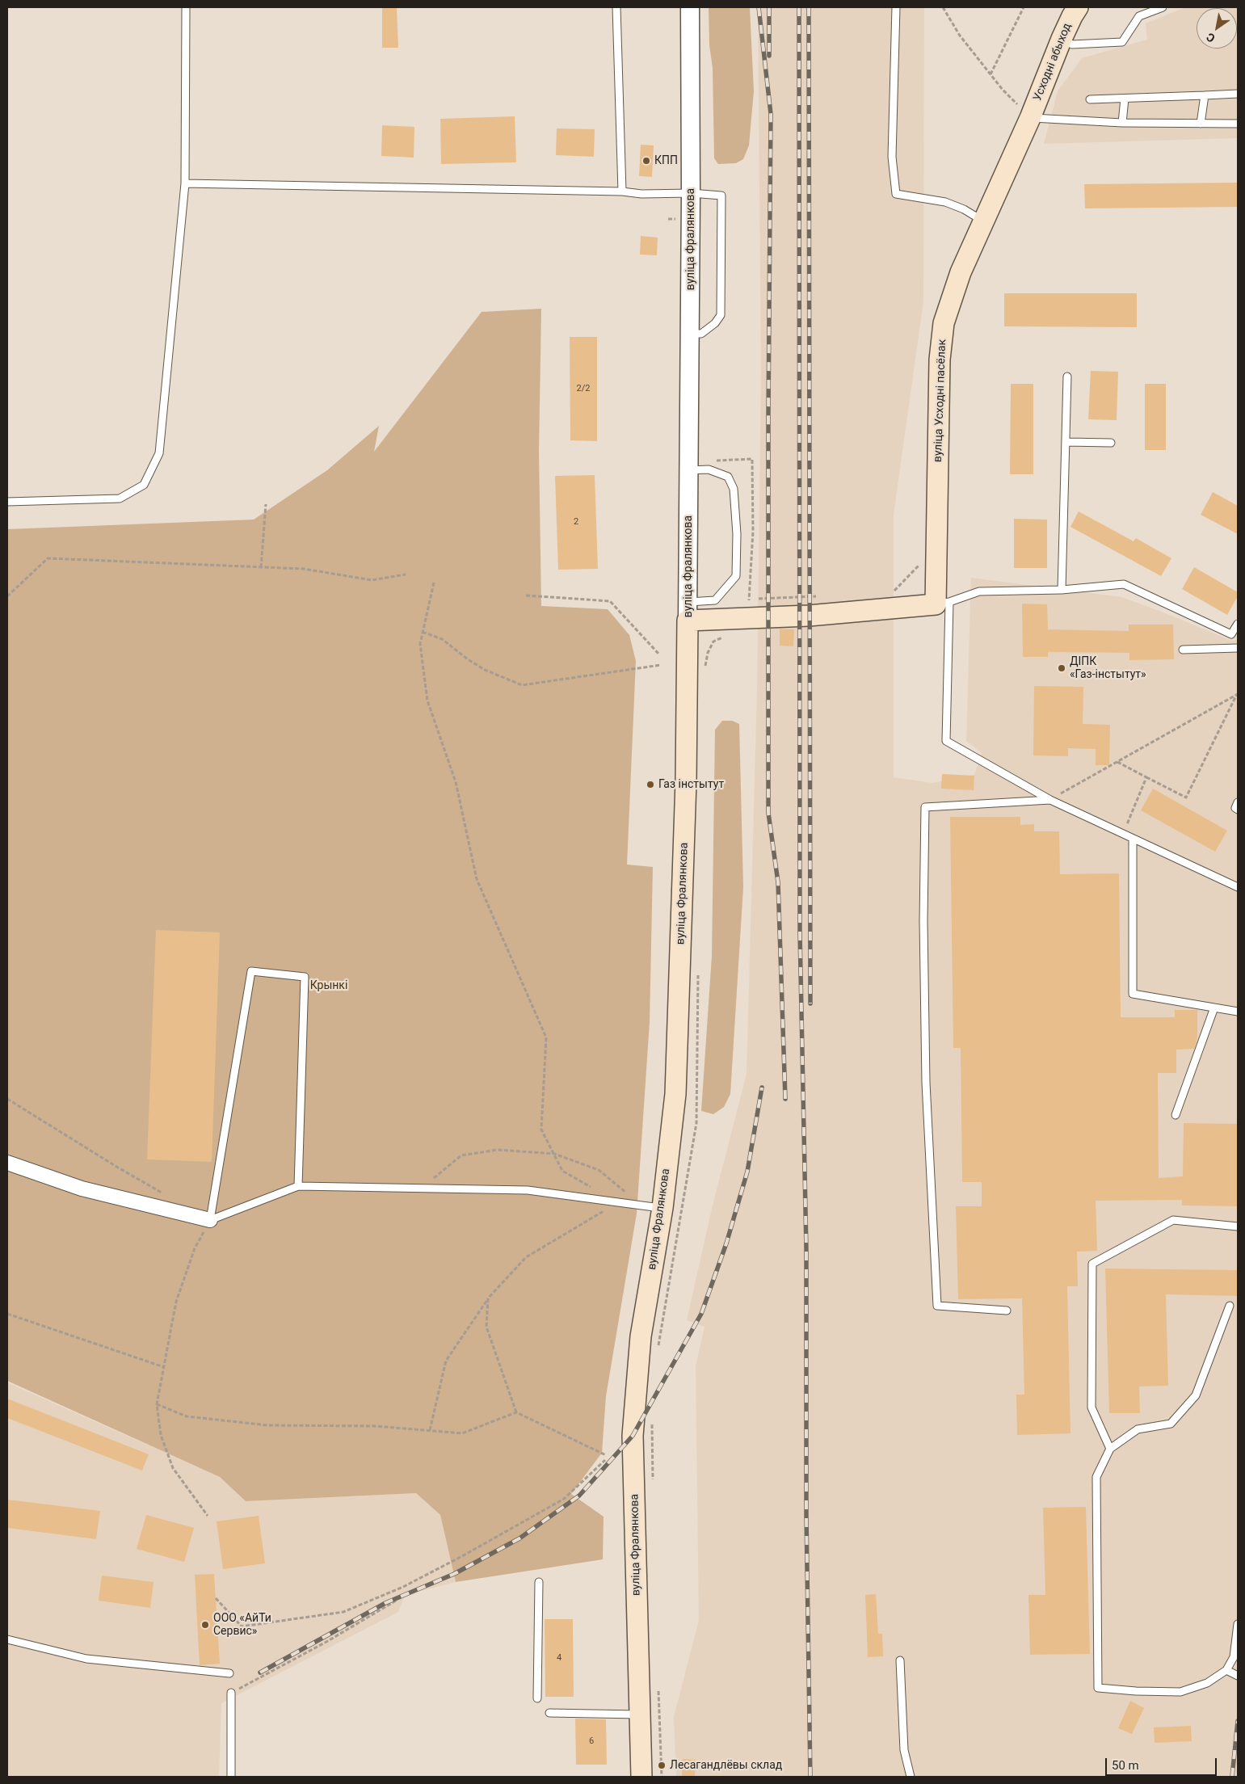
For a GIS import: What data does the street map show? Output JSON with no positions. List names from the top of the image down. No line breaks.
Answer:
{"streets":{"main road":["Усходні абыход","вуліца Фралянкова","вуліца Усходні пасёлак"]},"crossings":[["Усходні абыход","вуліца Усходні пасёлак"]],"parks":["Крынкі"],"places":["КПП","ДІПК «Газ-інстытут»","Газ інстытут","ООО «АйТи Сервис»","Лесагандлёвы склад"],"house_numbers":["2/2","2","4","6"],"scale_bar":"50 m","north":"bottom left"}
